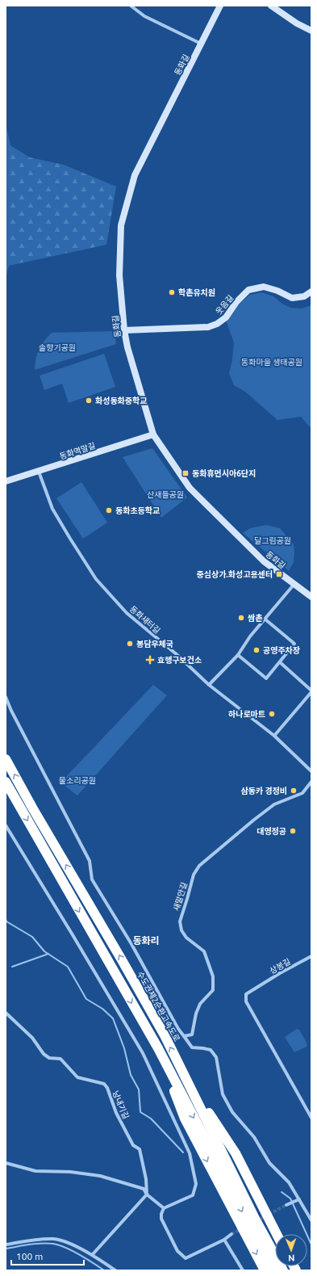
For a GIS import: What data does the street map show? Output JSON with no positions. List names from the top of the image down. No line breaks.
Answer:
{"streets":{"highway":["수도권제2순환고속도로"],"street":["동화길","웃음길","동화역말길","동화새터길","새말안길","상봉길","낭내기길"]},"crossings":[["동화길","웃음길"],["동화길","동화역말길"],["동화역말길","동화새터길"]],"districts":["동화리"],"parks":["솔향기공원","동화마을 생태공원","산새들공원","달그림공원","물소리공원"],"places":{"other":["학촌유치원","화성동화중학교","동화초등학교","쌈촌","봉담우체국","공영주차장","하나로마트","삼동카 경정비","대영정공"],"transit":["동화휴먼시아6단지","중심상가.화성고용센터"],"health":["효행구보건소"]},"scale_bar":"100 m","north":"bottom"}
